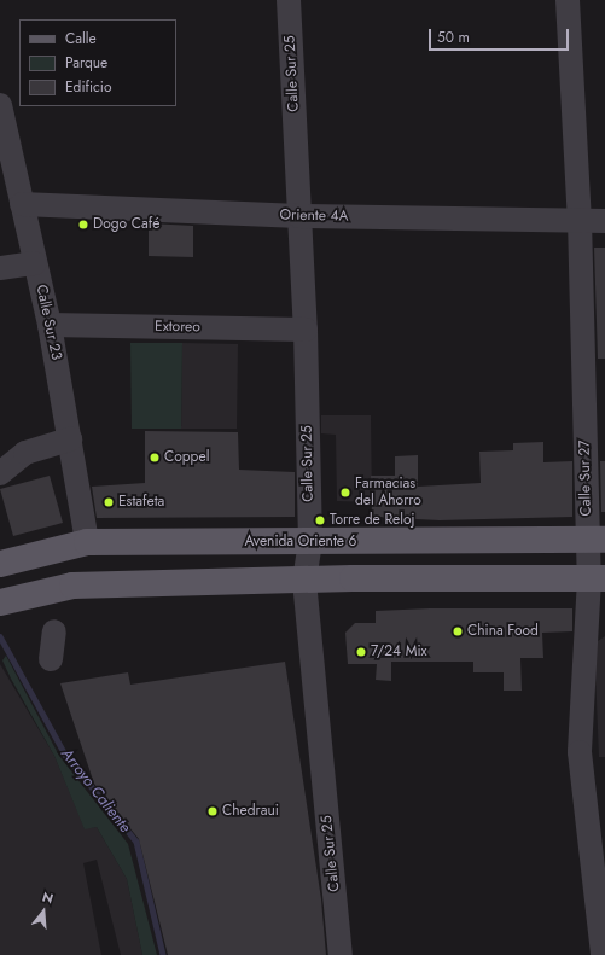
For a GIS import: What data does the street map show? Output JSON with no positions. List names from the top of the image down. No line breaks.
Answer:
{"streets":{"main road":["Avenida Oriente 6"],"street":["Calle Sur 25","Oriente 4A","Calle Sur 23","Extoreo","Calle Sur 27"]},"crossings":[["Calle Sur 25","Oriente 4A"],["Calle Sur 25","Extoreo"],["Calle Sur 25","Avenida Oriente 6"],["Oriente 4A","Calle Sur 23"],["Oriente 4A","Calle Sur 27"],["Calle Sur 23","Extoreo"],["Calle Sur 23","Avenida Oriente 6"],["Calle Sur 27","Avenida Oriente 6"]],"water":["Arroyo Caliente"],"places":["Dogo Café","Coppel","Farmacias del Ahorro","Estafeta","Torre de Reloj","China Food","7/24 Mix","Chedraui"],"legend":["Calle","Parque","Edificio"],"scale_bar":"50 m","north":"top"}
